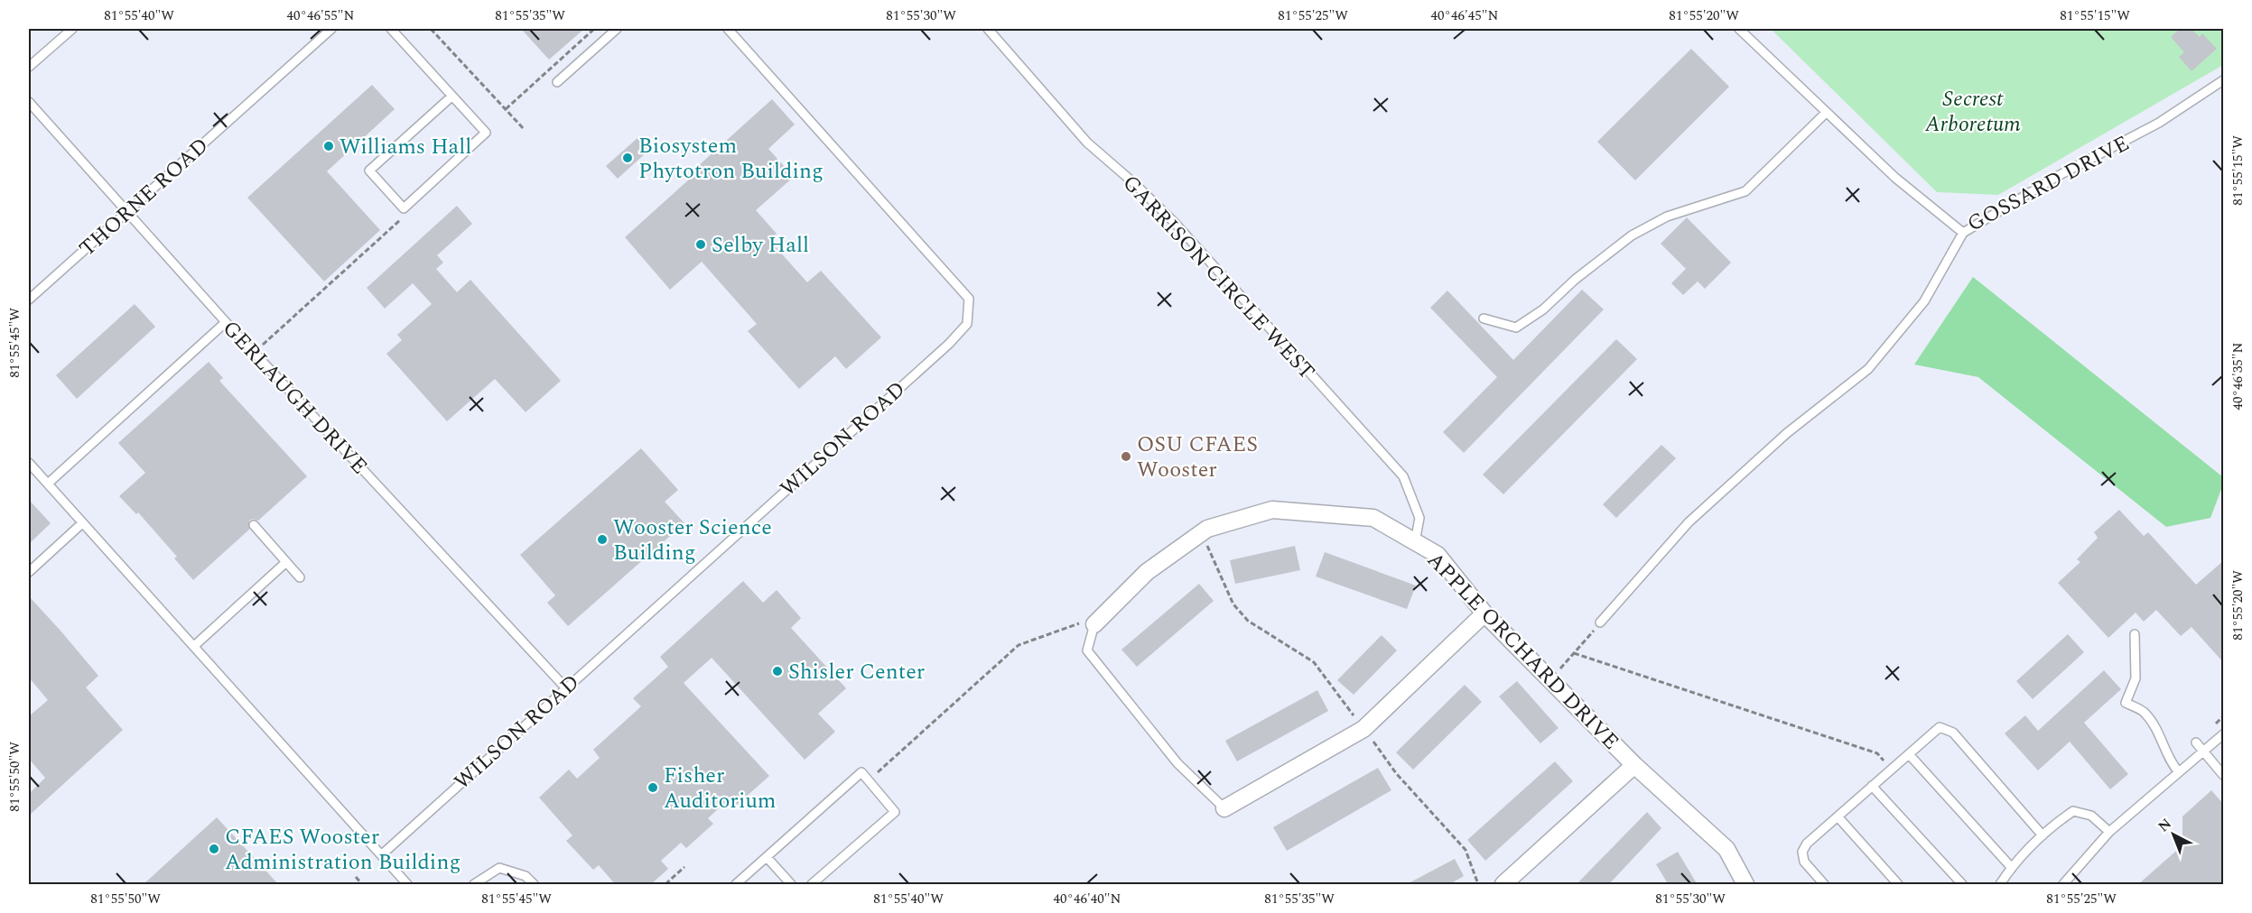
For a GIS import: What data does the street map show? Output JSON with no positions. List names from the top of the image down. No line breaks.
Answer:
{"streets":{"street":["APPLE ORCHARD DRIVE"],"lane":["GOSSARD DRIVE","THORNE ROAD","GARRISON CIRCLE WEST","GERLAUGH DRIVE","WILSON ROAD"]},"crossings":[["THORNE ROAD","GERLAUGH DRIVE"],["GARRISON CIRCLE WEST","APPLE ORCHARD DRIVE"],["GERLAUGH DRIVE","WILSON ROAD"]],"parks":["Secrest Arboretum"],"places":["Williams Hall","Biosystem Phytotron Building","Selby Hall","OSU CFAES Wooster","Wooster Science Building","Shisler Center","Fisher Auditorium","CFAES Wooster Administration Building"],"north":"top left","coordinates":["81°55'40\"W","40°46'55\"N","81°55'35\"W","81°55'30\"W","81°55'25\"W","40°46'45\"N","81°55'20\"W","81°55'15\"W","81°55'45\"W","40°46'35\"N","81°55'50\"W","40°46'40\"N"]}
